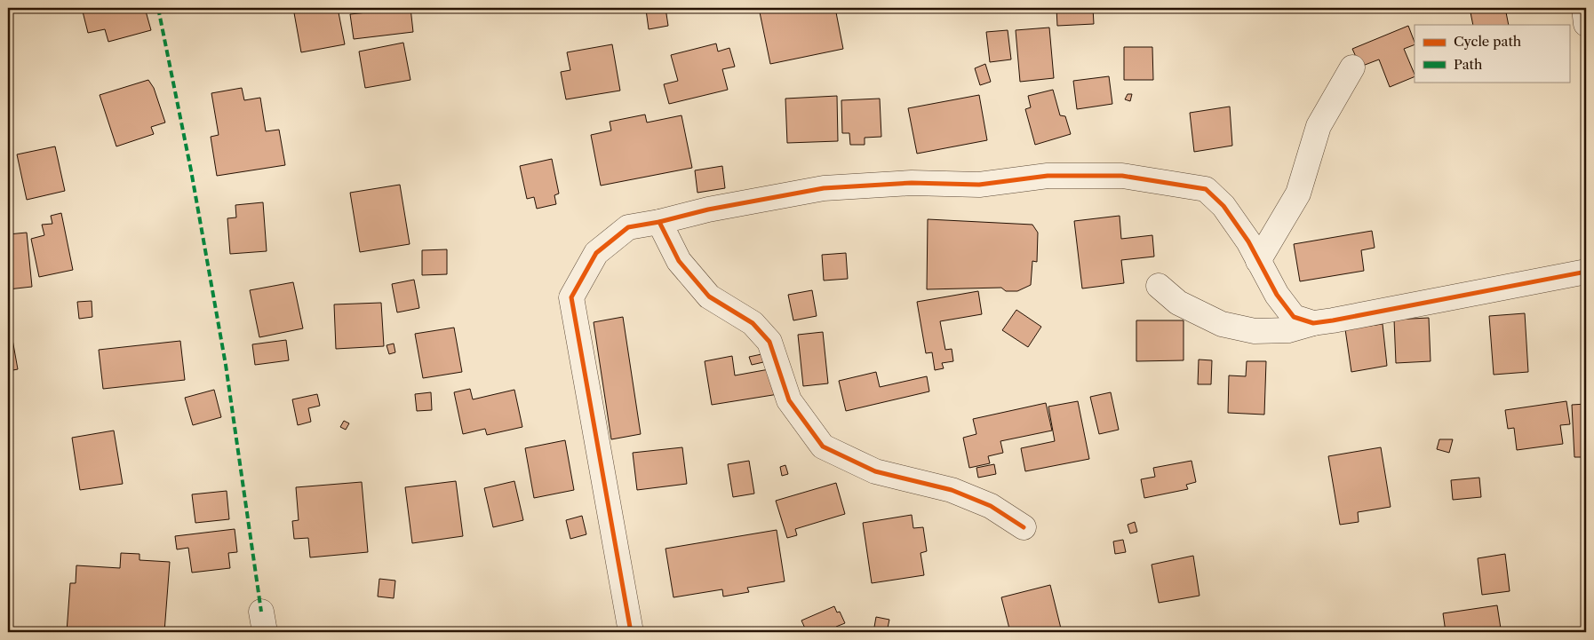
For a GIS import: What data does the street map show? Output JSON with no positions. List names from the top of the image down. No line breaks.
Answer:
{"legend":["Cycle path","Path"]}
